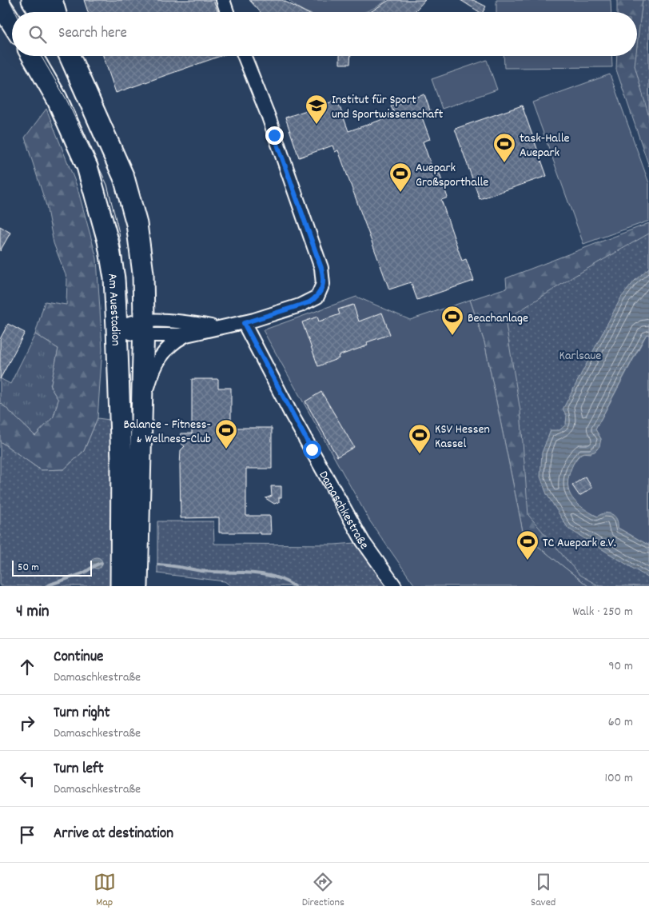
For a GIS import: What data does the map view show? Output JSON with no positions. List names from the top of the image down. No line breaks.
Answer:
{"streets":{"main road":["Am Auestadion"],"street":["Damaschkestraße"]},"parks":["Karlsaue"],"places":{"school or university":["Institut für Sport und Sportwissenschaft"],"sports":["task-Halle Auepark","Auepark Großsporthalle","Beachanlage","Balance - Fitness- & Wellness-Club","KSV Hessen Kassel","TC Auepark e.V."]},"scale_bar":"50 m","page":{"search":"Search here","scale":"50 m","heading":["4 min","Walk · 250 m"],"list":[["Continue","Damaschkestraße","90 m"],["Turn right","Damaschkestraße","60 m"],["Turn left","Damaschkestraße","100 m"],"Arrive at destination"],"nav":["Map","Directions","Saved"]}}
